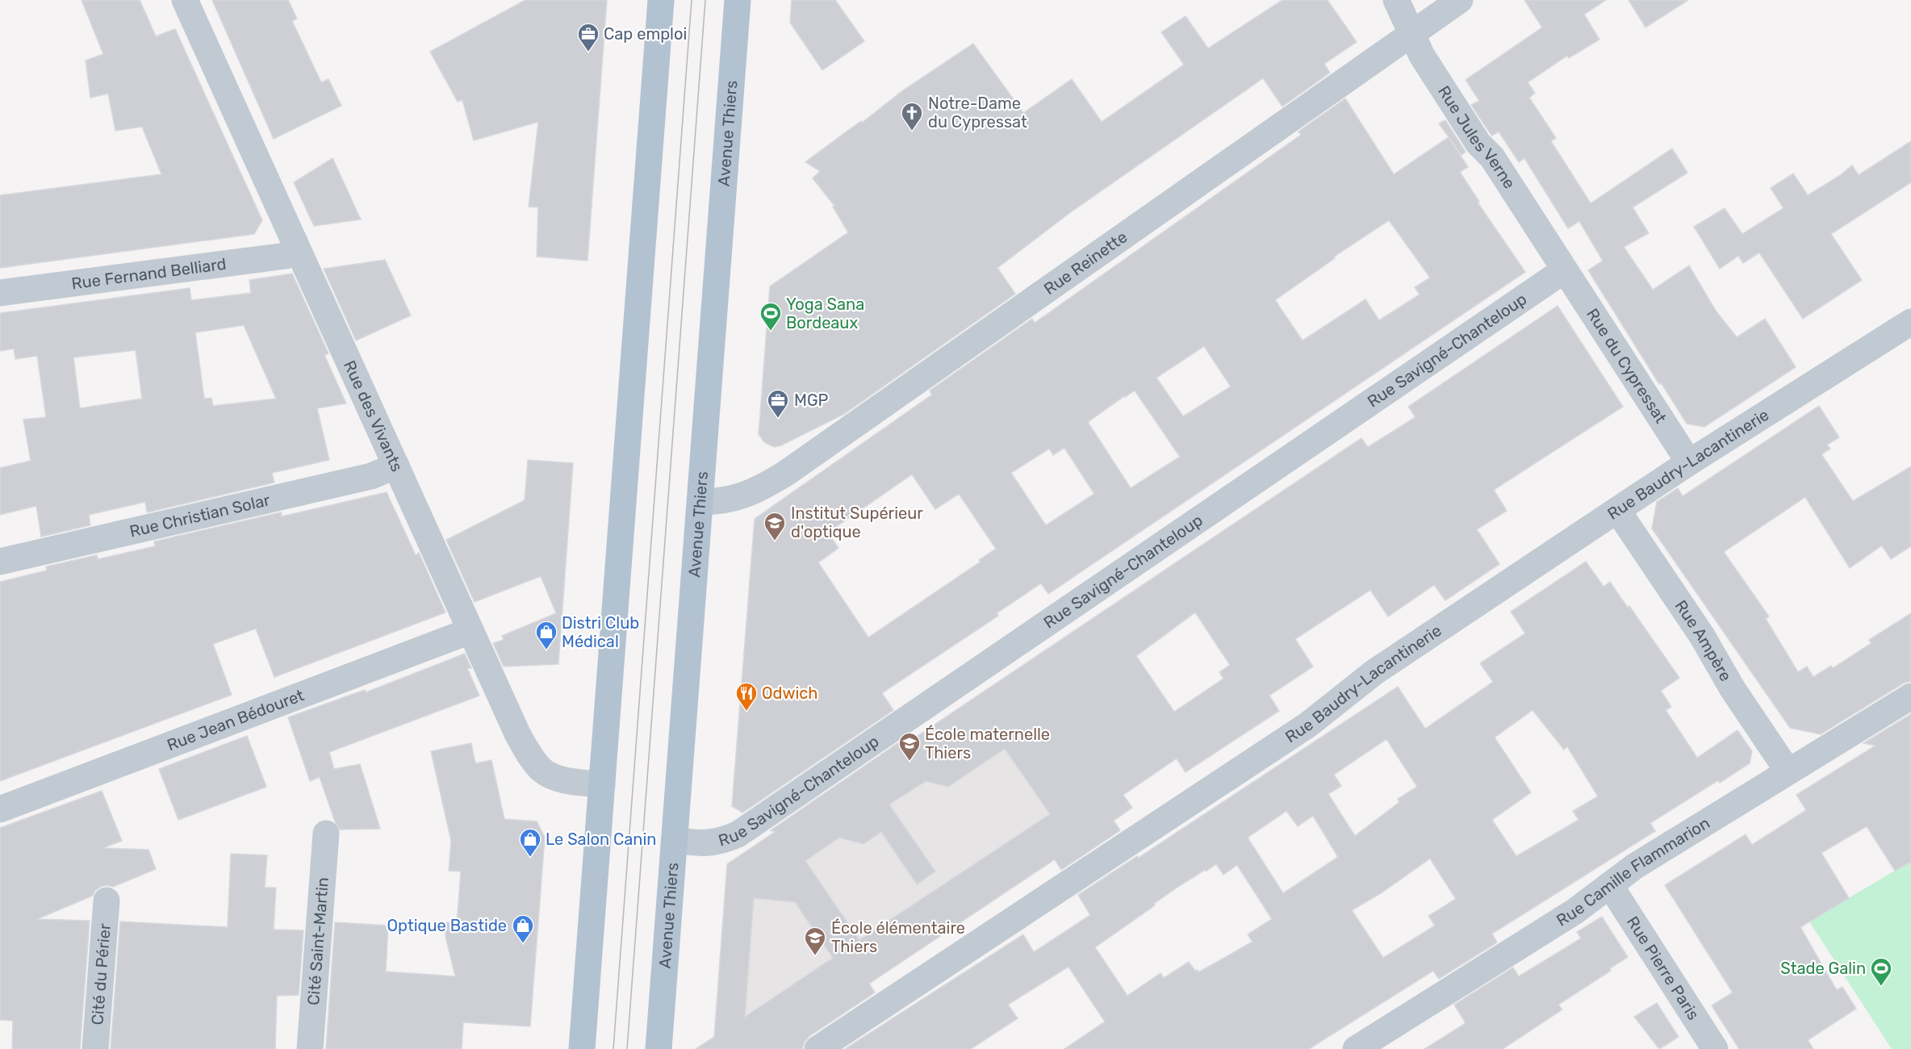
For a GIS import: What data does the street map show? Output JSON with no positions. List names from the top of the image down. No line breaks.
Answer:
{"streets":{"main road":["Avenue Thiers"],"street":["Rue Jules Verne","Rue Reinette","Rue Fernand Belliard","Rue Savigné-Chanteloup","Rue du Cypressat","Rue des Vivants","Rue Baudry-Lacantinerie","Rue Christian Solar","Rue Ampère","Rue Jean Bédouret","Rue Camille Flammarion","Cité Saint-Martin","Rue Pierre Paris","Cité du Périer"]},"crossings":[["Avenue Thiers","Rue Reinette"],["Avenue Thiers","Rue Savigné-Chanteloup"],["Rue Jules Verne","Rue Reinette"],["Rue Jules Verne","Rue Savigné-Chanteloup"],["Rue Jules Verne","Rue du Cypressat"],["Rue Fernand Belliard","Rue des Vivants"],["Rue Savigné-Chanteloup","Rue du Cypressat"],["Rue du Cypressat","Rue Baudry-Lacantinerie"],["Rue des Vivants","Rue Christian Solar"],["Rue des Vivants","Rue Jean Bédouret"],["Rue Baudry-Lacantinerie","Rue Ampère"],["Rue Ampère","Rue Camille Flammarion"],["Rue Camille Flammarion","Rue Pierre Paris"]],"places":{"office":["Cap emploi","MGP"],"church":["Notre-Dame du Cypressat"],"sports":["Yoga Sana Bordeaux","Stade Galin"],"school or university":["Institut Supérieur d'optique","École maternelle Thiers","École élémentaire Thiers"],"shop":["Distri Club Médical","Le Salon Canin","Optique Bastide"],"restaurant":["Odwich"]}}
